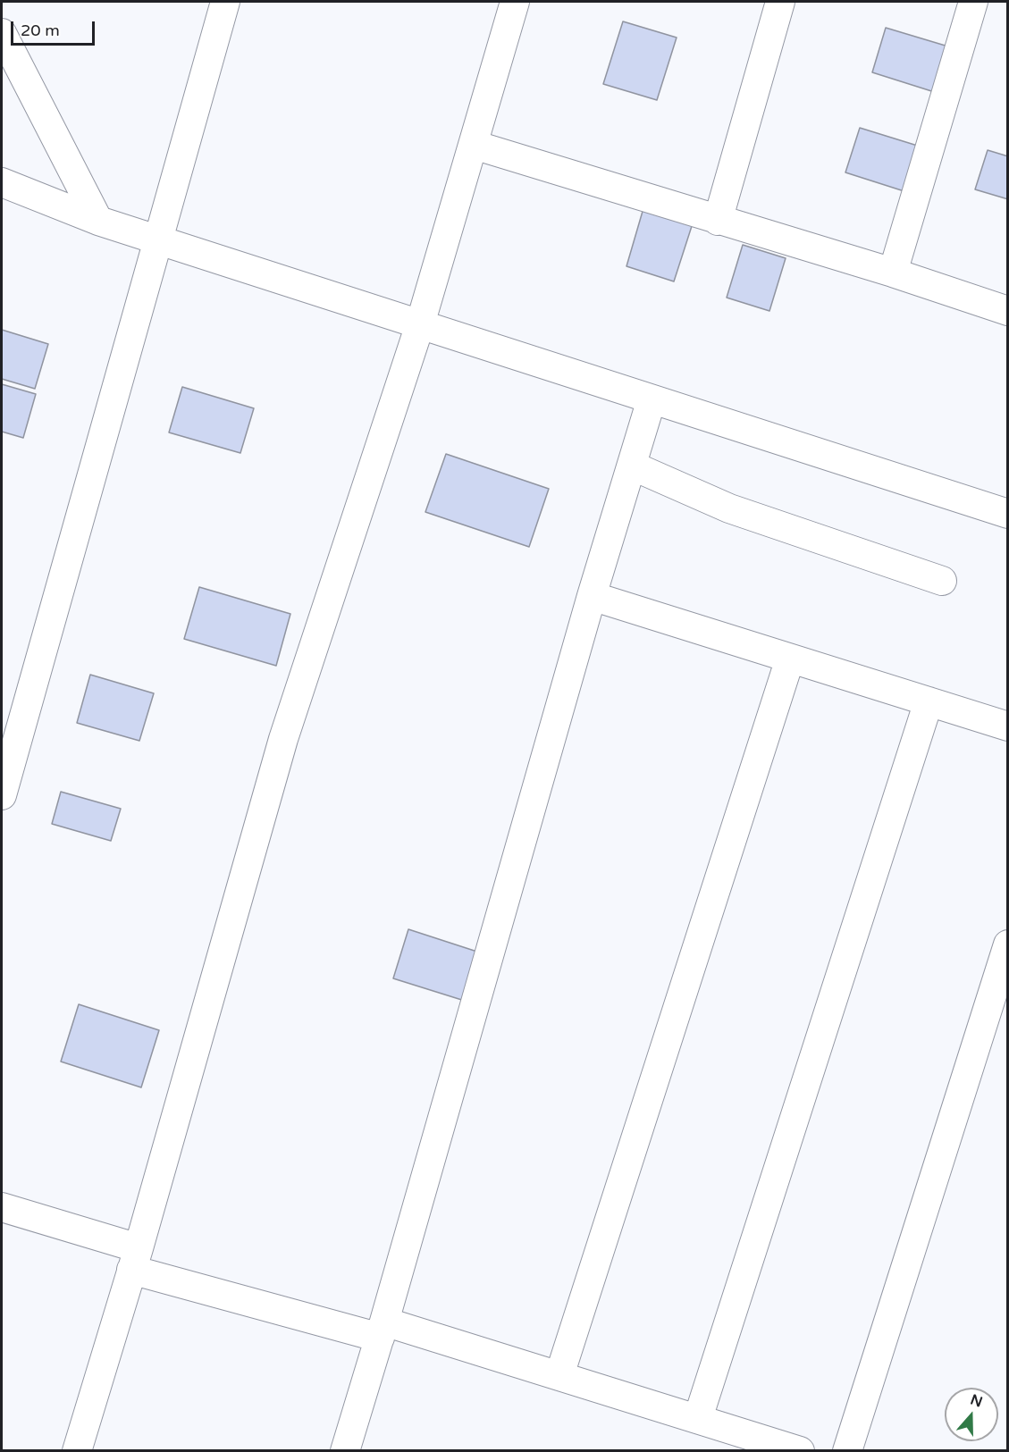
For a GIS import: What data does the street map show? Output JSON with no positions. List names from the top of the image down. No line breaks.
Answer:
{"scale_bar":"20 m","north":"top"}
